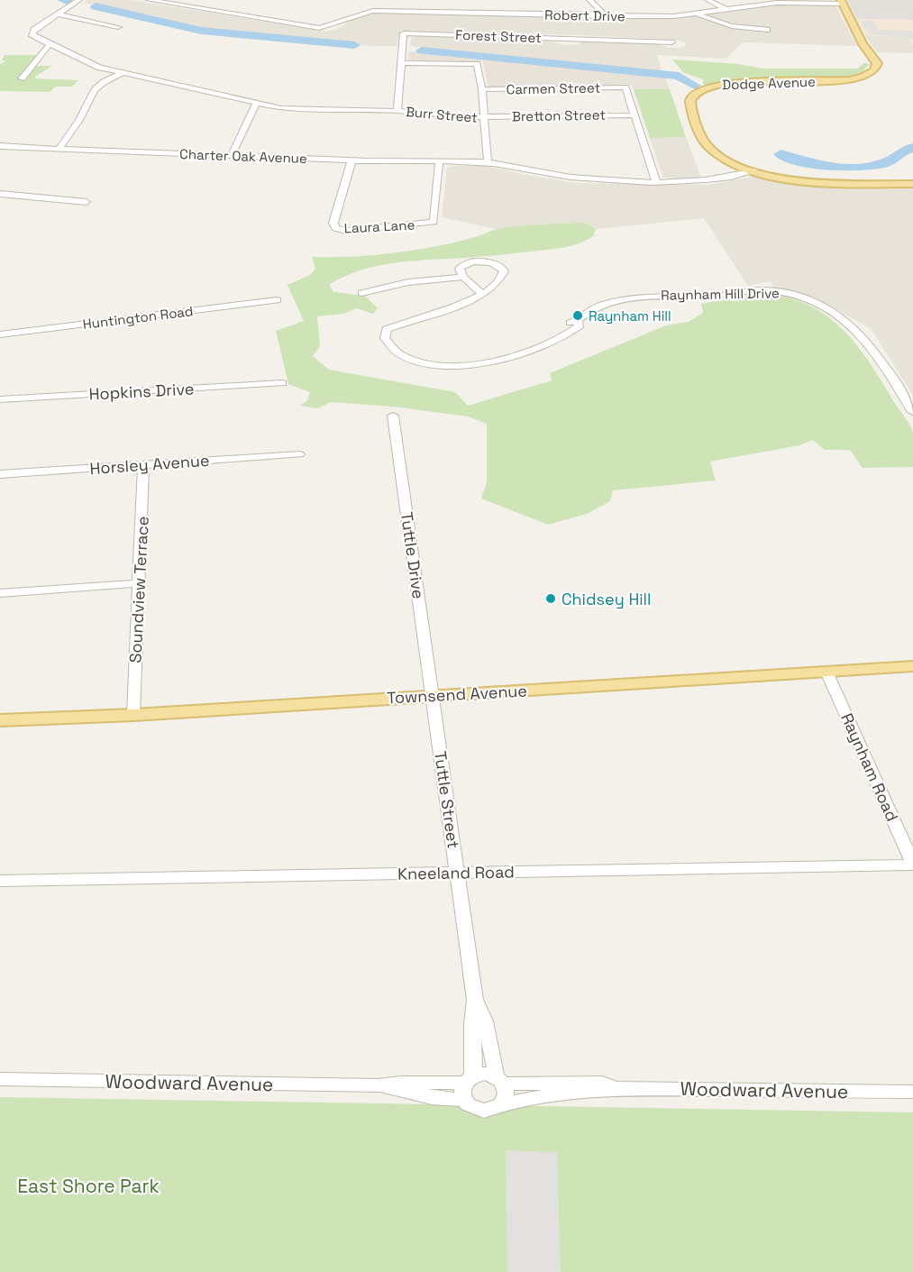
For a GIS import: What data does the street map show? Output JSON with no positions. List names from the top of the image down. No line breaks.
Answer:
{"streets":{"main road":["Dodge Avenue","Townsend Avenue"],"street":["Robert Drive","Forest Street","Carmen Street","Burr Street","Bretton Street","Charter Oak Avenue","Laura Lane","Raynham Hill Drive","Huntington Road","Hopkins Drive","Horsley Avenue","Tuttle Drive","Soundview Terrace","Raynham Road","Tuttle Street","Kneeland Road","Woodward Avenue"]},"crossings":[["Robert Drive","Dodge Avenue"],["Forest Street","Burr Street"],["Carmen Street","Bretton Street"],["Burr Street","Bretton Street"],["Burr Street","Charter Oak Avenue"],["Charter Oak Avenue","Laura Lane"],["Horsley Avenue","Soundview Terrace"],["Tuttle Drive","Townsend Avenue"],["Tuttle Drive","Tuttle Street"],["Soundview Terrace","Townsend Avenue"],["Townsend Avenue","Raynham Road"],["Townsend Avenue","Tuttle Street"],["Raynham Road","Kneeland Road"],["Tuttle Street","Kneeland Road"],["Tuttle Street","Woodward Avenue"]],"parks":["East Shore Park"],"places":["Raynham Hill","Chidsey Hill"]}
